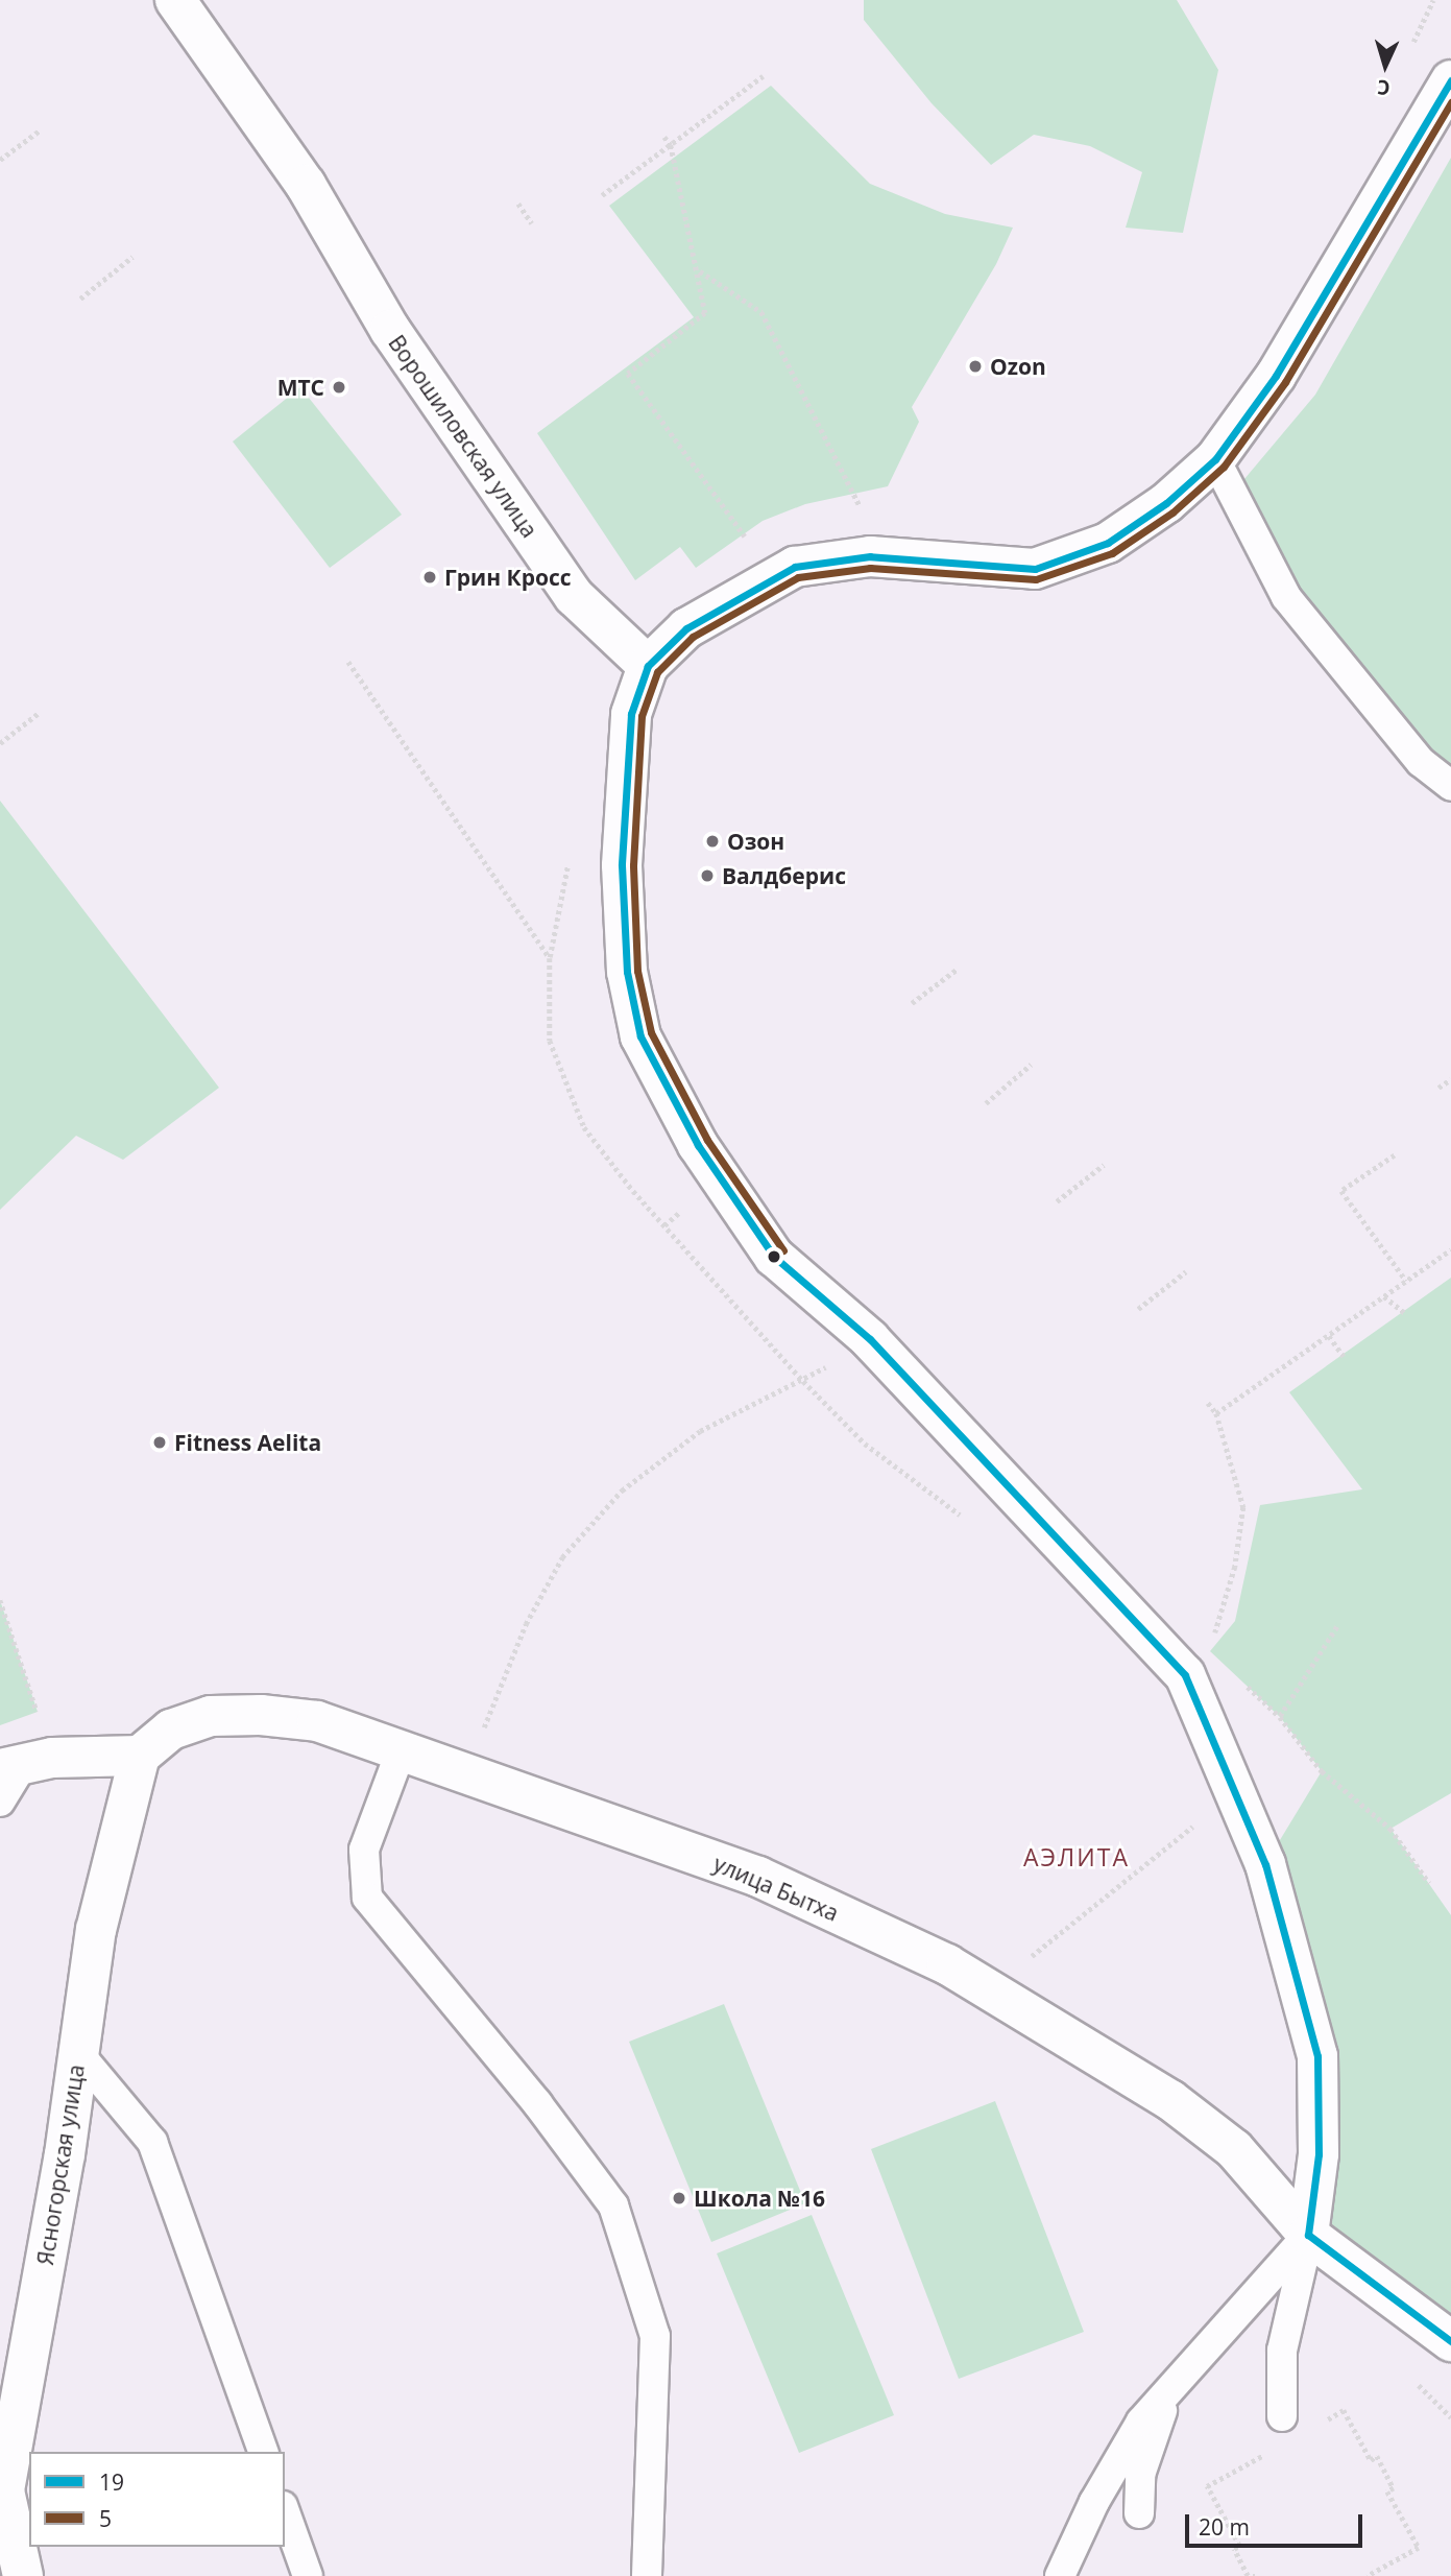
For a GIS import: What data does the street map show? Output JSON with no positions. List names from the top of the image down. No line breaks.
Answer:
{"streets":{"street":["Ворошиловская улица","улица Бытха","Ясногорская улица"]},"crossings":[["улица Бытха","Ясногорская улица"]],"districts":["АЭЛИТА"],"places":["Ozon","МТС","Грин Кросс","Озон","Валдберис","Fitness Aelita","Школа №16"],"lines":["transit line 19","transit line 5"],"legend":["19","5"],"scale_bar":"20 m","north":"bottom"}
